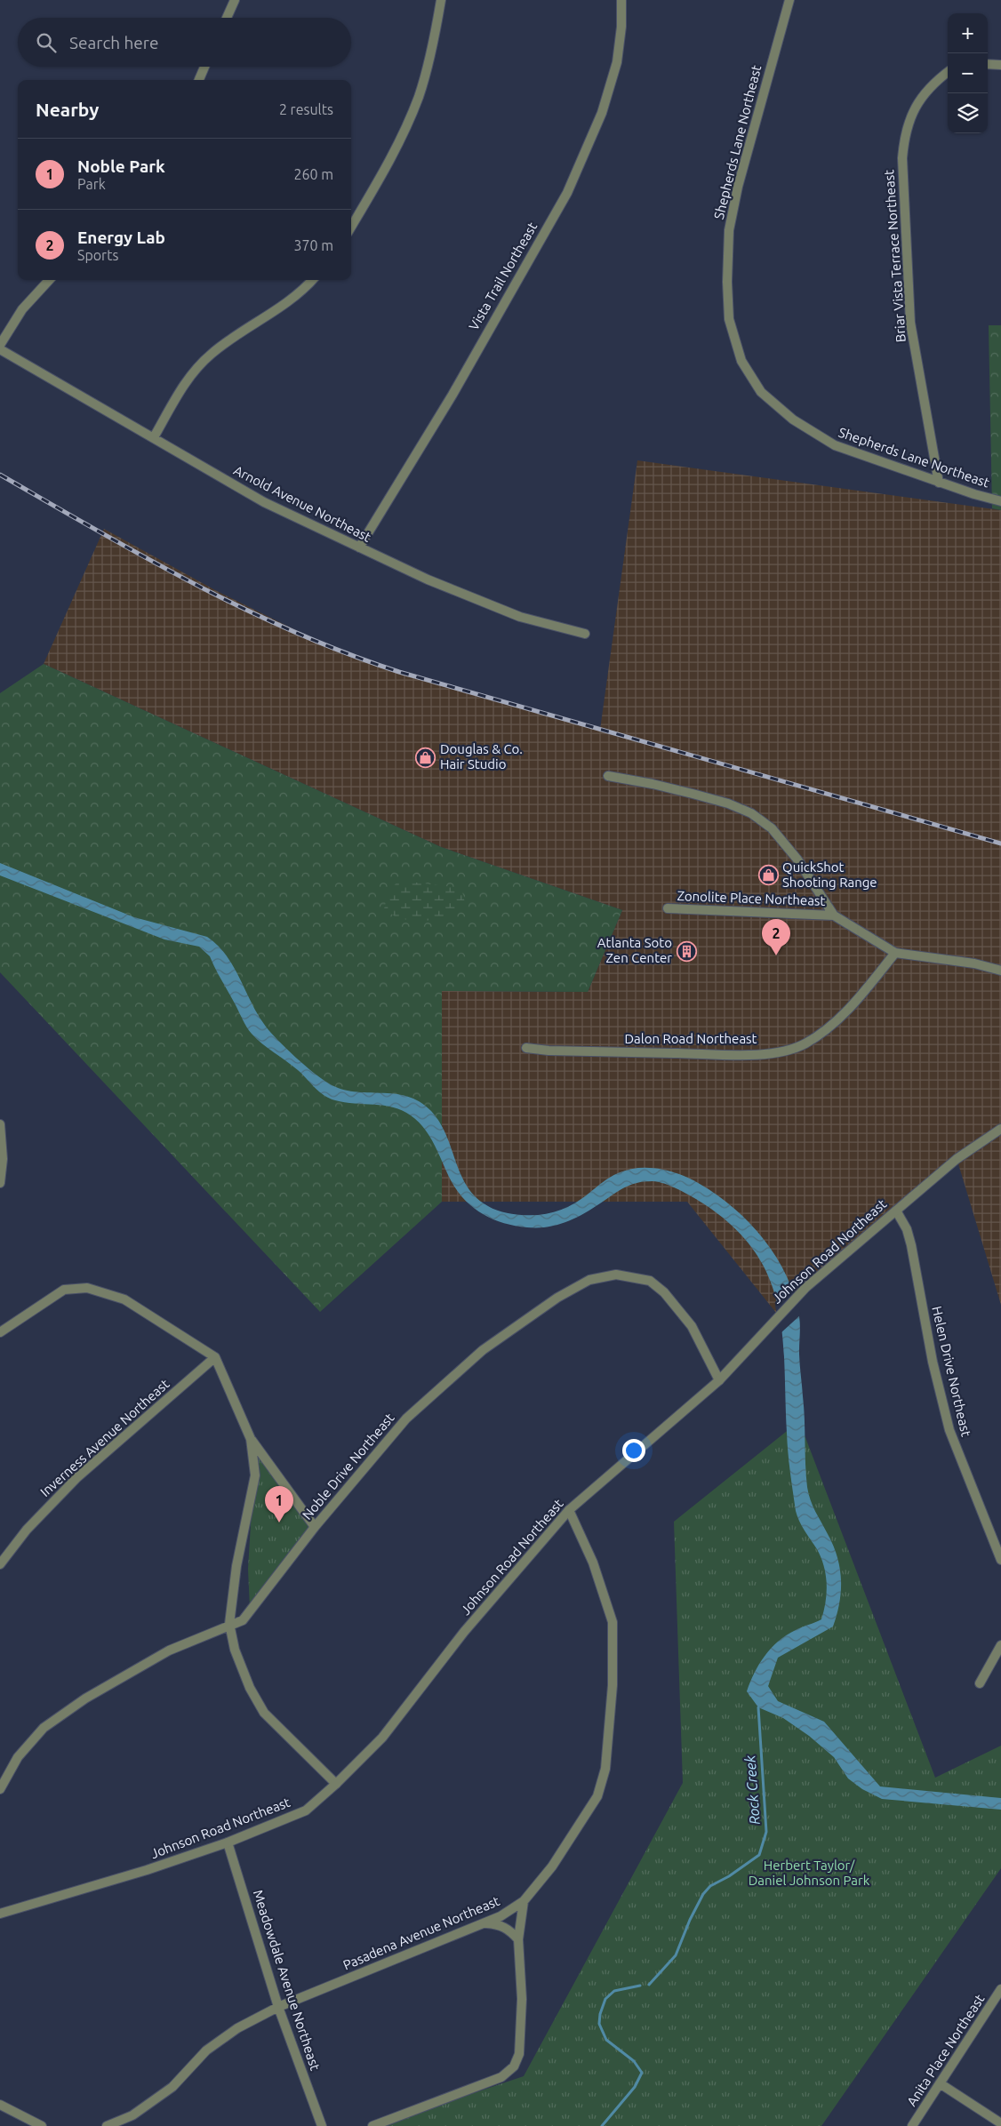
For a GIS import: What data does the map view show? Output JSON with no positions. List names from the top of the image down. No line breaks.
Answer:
{"streets":{"street":["Shepherds Lane Northeast","Briar Vista Terrace Northeast","Vista Trail Northeast","Arnold Avenue Northeast","Zonolite Place Northeast","Dalon Road Northeast","Johnson Road Northeast","Helen Drive Northeast","Inverness Avenue Northeast","Noble Drive Northeast","Pasadena Avenue Northeast","Meadowdale Avenue Northeast","Anita Place Northeast"]},"crossings":[["Shepherds Lane Northeast","Briar Vista Terrace Northeast"],["Vista Trail Northeast","Arnold Avenue Northeast"],["Johnson Road Northeast","Helen Drive Northeast"],["Johnson Road Northeast","Noble Drive Northeast"],["Johnson Road Northeast","Pasadena Avenue Northeast"],["Johnson Road Northeast","Meadowdale Avenue Northeast"],["Pasadena Avenue Northeast","Meadowdale Avenue Northeast"]],"water":["Rock Creek"],"parks":["Herbert Taylor/ Daniel Johnson Park"],"places":{"shop":["Douglas & Co. Hair Studio","QuickShot Shooting Range"],"building":["Atlanta Soto Zen Center"]},"page":{"map_buttons":["+","−"],"search":"Search here","heading":["Nearby","2 results"],"list":[{"mark":"1","name":"Noble Park","note":"Park","value":"260 m"},{"mark":"2","name":"Energy Lab","note":"Sports","value":"370 m"}],"pins":["2","1"]}}
